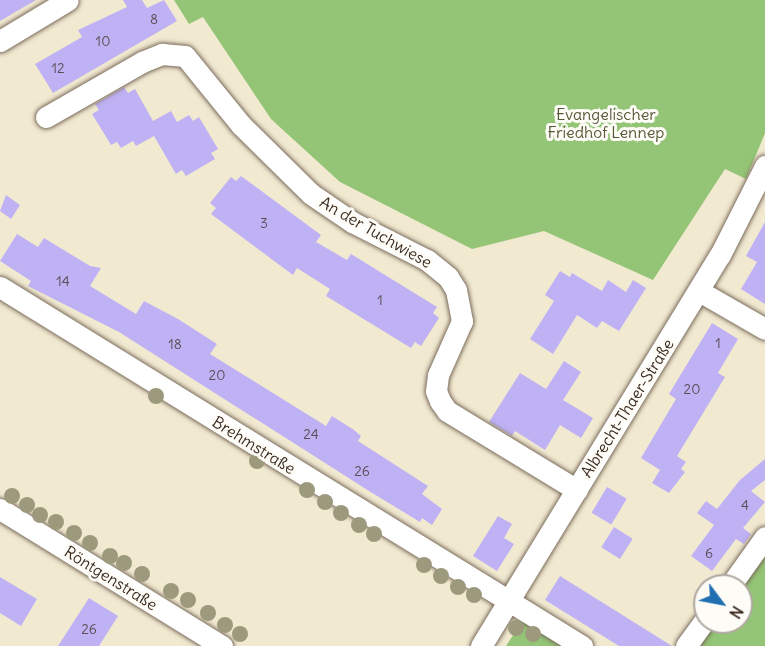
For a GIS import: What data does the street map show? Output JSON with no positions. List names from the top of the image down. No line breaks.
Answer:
{"streets":{"street":["An der Tuchwiese","Albrecht-Thaer-Straße","Brehmstraße","Röntgenstraße"]},"crossings":[["An der Tuchwiese","Albrecht-Thaer-Straße"],["Albrecht-Thaer-Straße","Brehmstraße"]],"parks":["Evangelischer Friedhof Lennep"],"house_numbers":["8","10","12","3","14","1","1","18","20","20","24","26","4","6","26"],"north":"bottom right"}
